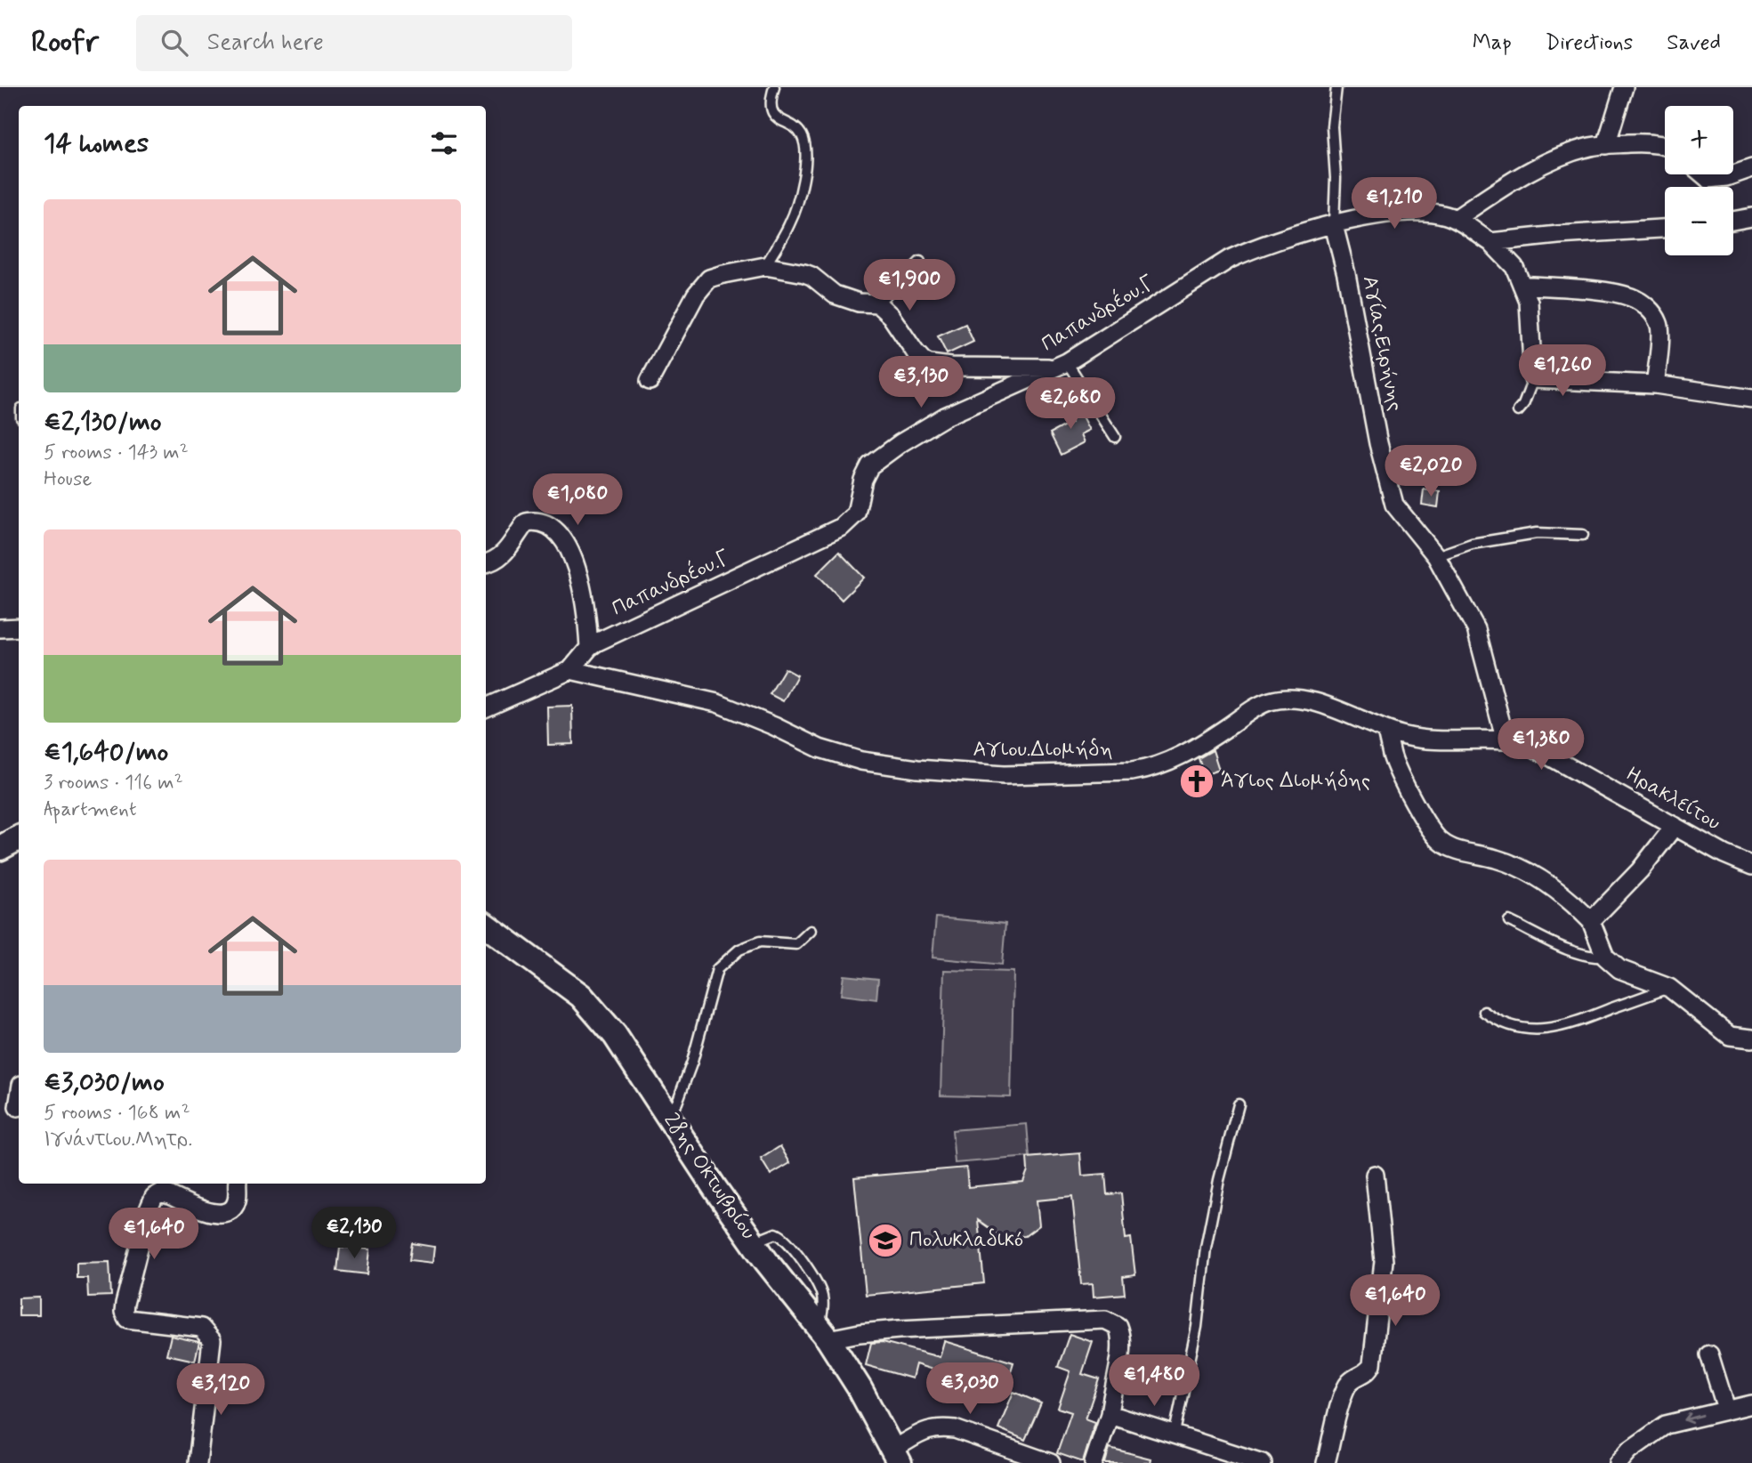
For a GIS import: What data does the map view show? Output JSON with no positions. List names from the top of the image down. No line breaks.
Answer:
{"streets":{"main road":["28ης Οκτωβρίου"],"street":["Παπανδρέου.Γ","Αγίας.Ειρήνης","Αγιου.Διομήδη","Ηρακλείτου"]},"crossings":[["Παπανδρέου.Γ","Αγίας.Ειρήνης"],["Παπανδρέου.Γ","Αγιου.Διομήδη"],["Αγίας.Ειρήνης","Αγιου.Διομήδη"],["Αγίας.Ειρήνης","Ηρακλείτου"],["Αγιου.Διομήδη","Ηρακλείτου"]],"places":{"church":["Άγιος Διομήδης"],"school or university":["Πολυκλαδικό"]},"page":{"header":"Roofr","search":"Search here","nav":["Map","Directions","Saved"],"map_buttons":["+","−"],"heading":"14 homes","price":["€1,210","€1,900","€1,260","€3,130","€2,680","€2,020","€1,080","€1,380","€2,130","€1,640","€1,640","€1,480","€3,030","€3,120"],"list":[{"name":"€2,130/mo","note":"5 rooms · 143 m² · House"},{"name":"€1,640/mo","note":"3 rooms · 116 m² · Apartment"},{"name":"€3,030/mo","note":"5 rooms · 168 m² · Ιγνάντιου.Μητρ."}]}}
